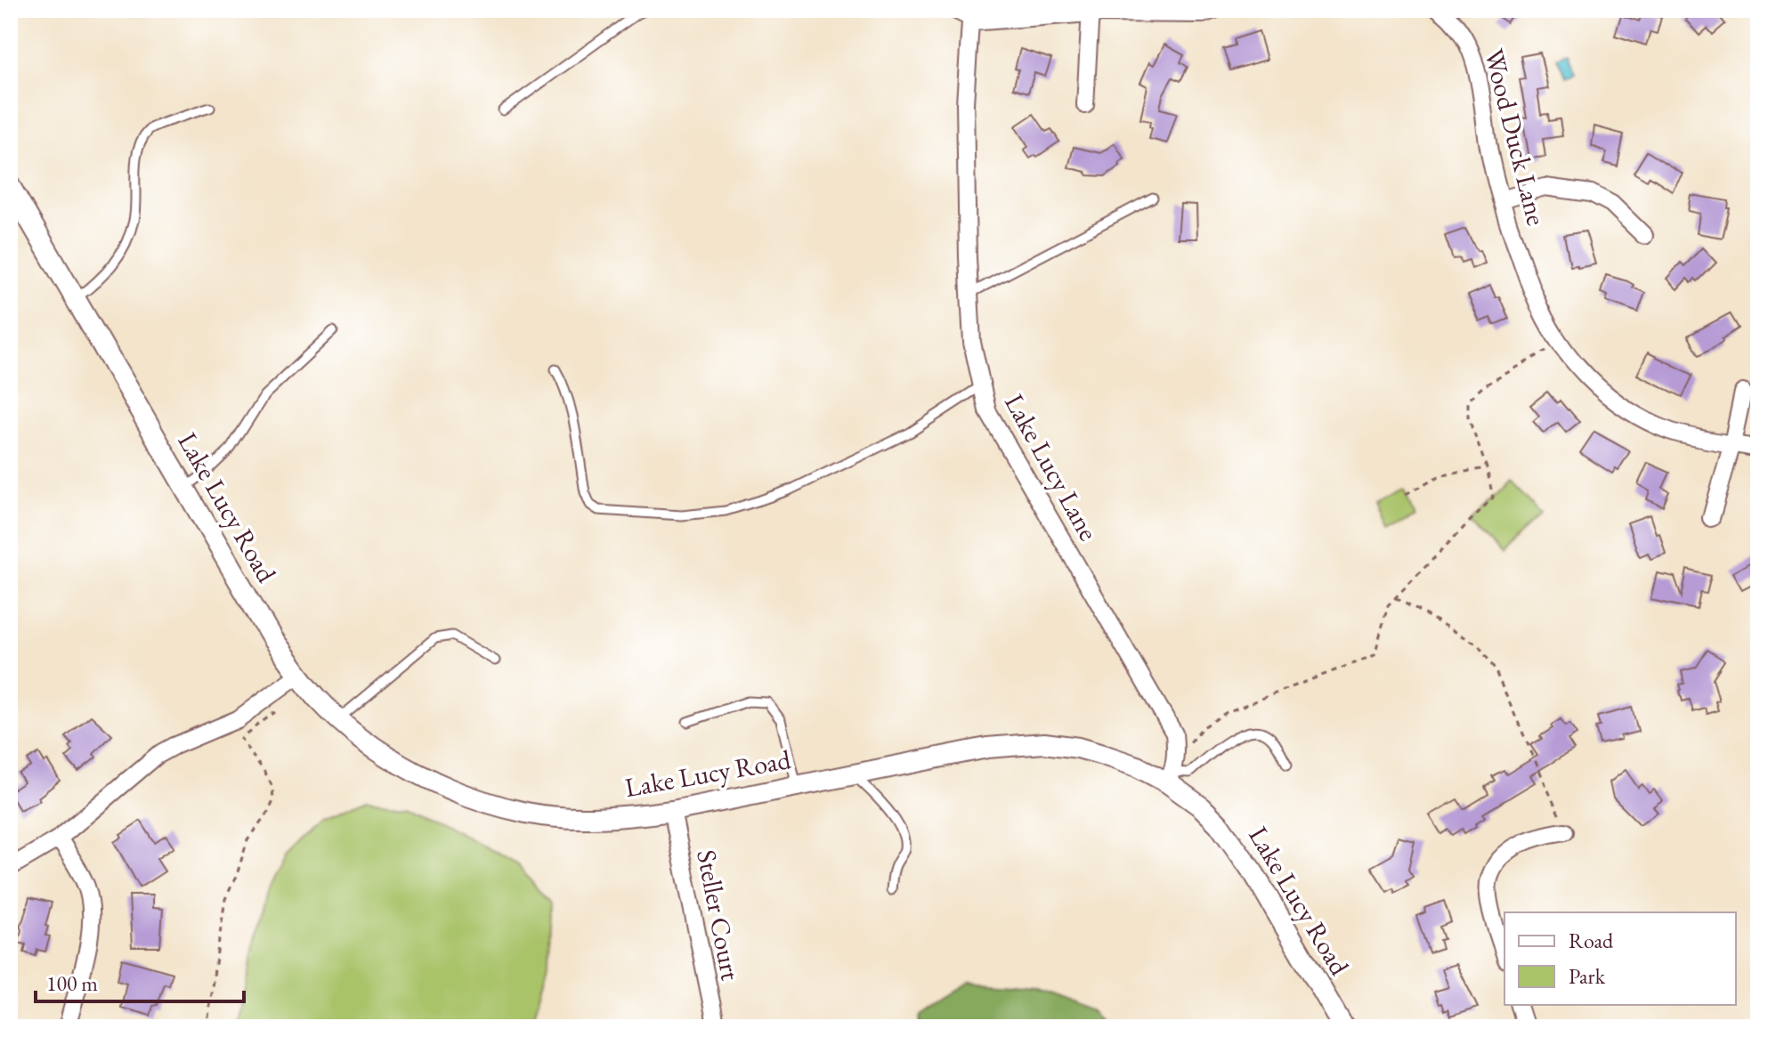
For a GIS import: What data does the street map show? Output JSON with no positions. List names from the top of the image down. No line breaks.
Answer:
{"streets":{"street":["Wood Duck Lane","Lake Lucy Lane","Lake Lucy Road","Steller Court"]},"crossings":[["Lake Lucy Lane","Lake Lucy Road"],["Lake Lucy Road","Steller Court"]],"legend":["Road","Park"],"scale_bar":"100 m"}
